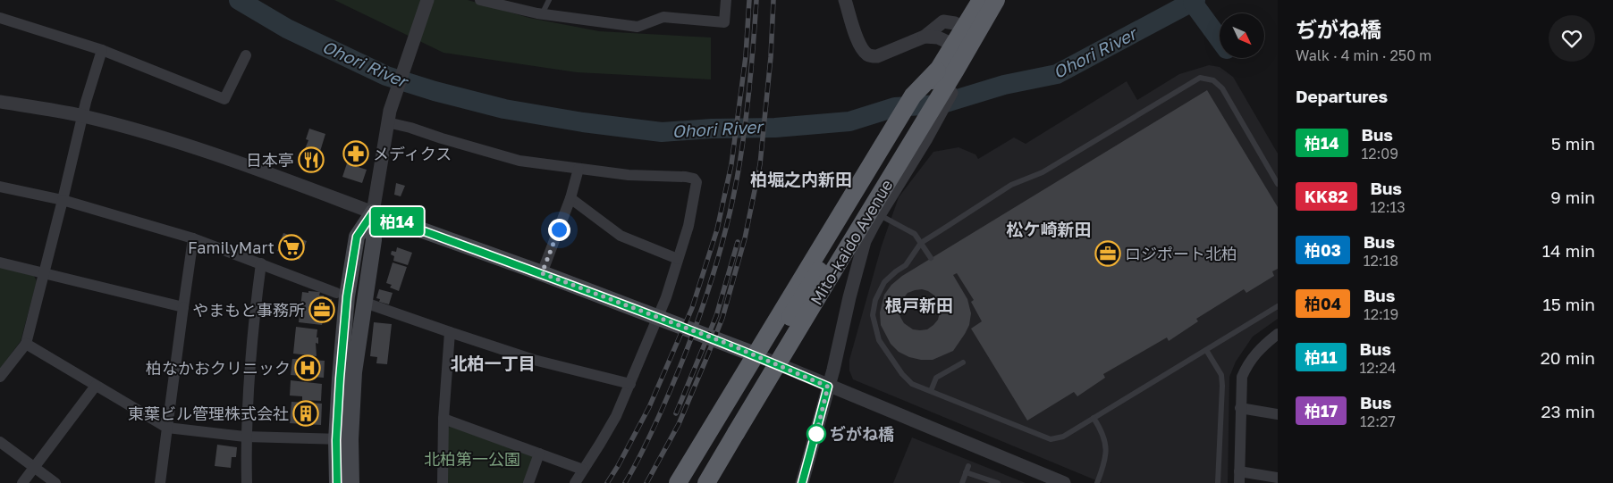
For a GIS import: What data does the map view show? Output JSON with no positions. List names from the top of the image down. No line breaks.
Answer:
{"streets":{"highway":["Mito-kaido Avenue"]},"districts":["柏堀之内新田","松ケ崎新田","根戸新田","北柏一丁目"],"water":["Ohori River"],"parks":["北柏第一公園"],"places":{"pharmacy":["メディクス"],"restaurant":["日本亭"],"supermarket":["FamilyMart"],"office":["ロジポート北柏","やまもと事務所"],"hospital":["柏なかおクリニック"],"building":["東葉ビル管理株式会社"],"other":["ぢがね橋"]},"lines":["bus line 柏14"],"north":"bottom right","page":{"on_map":"柏14","heading":[["ぢがね橋","Walk · 4 min · 250 m"],"Departures"],"list":[{"mark":"柏14","name":"Bus","note":"12:09","value":"5 min"},{"mark":"KK82","name":"Bus","note":"12:13","value":"9 min"},{"mark":"柏03","name":"Bus","note":"12:18","value":"14 min"},{"mark":"柏04","name":"Bus","note":"12:19","value":"15 min"},{"mark":"柏11","name":"Bus","note":"12:24","value":"20 min"},{"mark":"柏17","name":"Bus","note":"12:27","value":"23 min"}]}}
